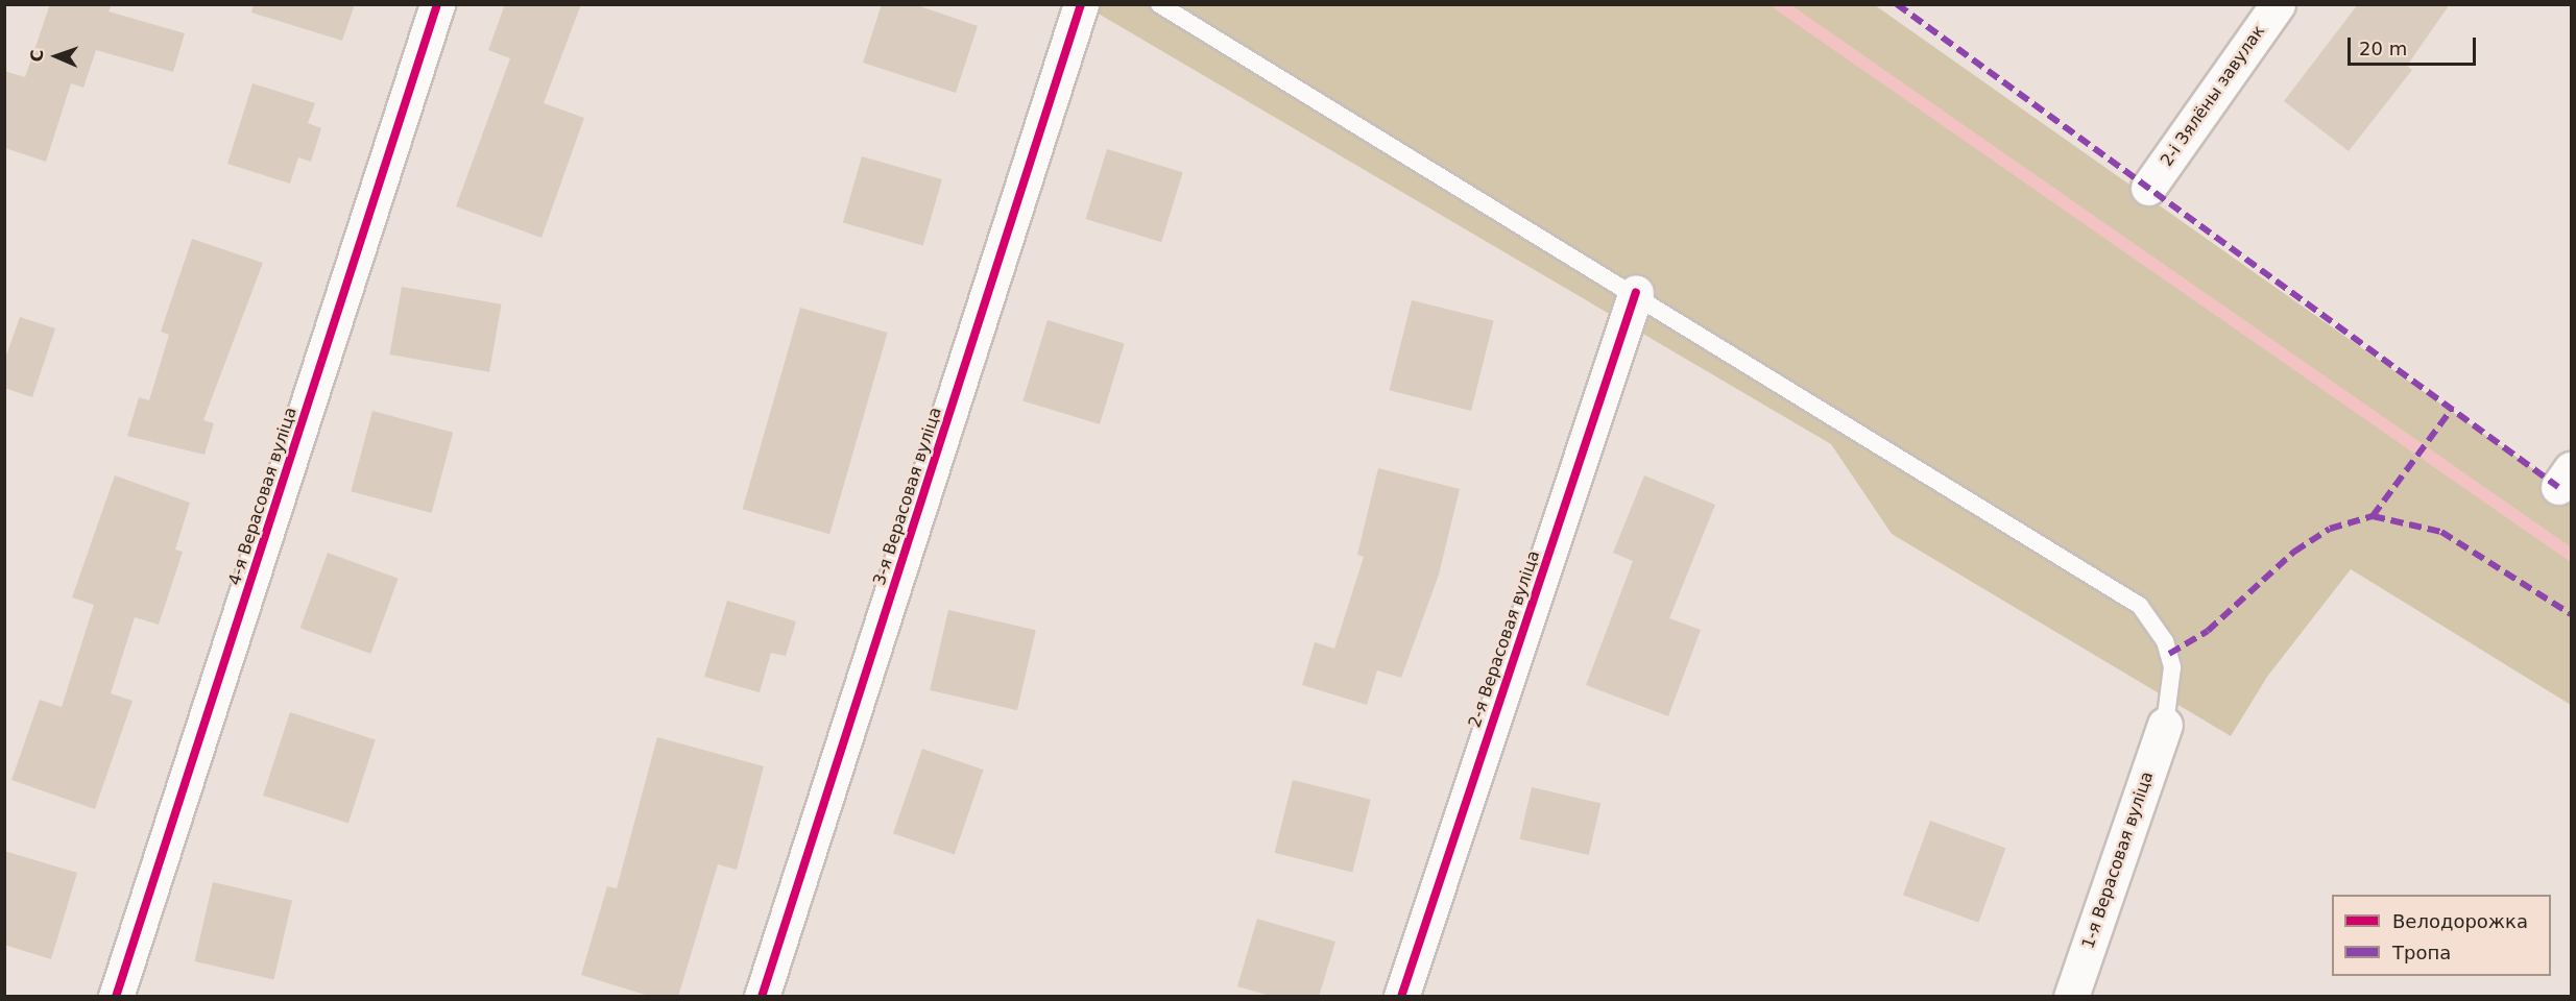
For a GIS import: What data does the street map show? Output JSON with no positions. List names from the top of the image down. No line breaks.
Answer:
{"streets":{"street":["2-і Зялёны завулак","4-я Верасовая вуліца","3-я Верасовая вуліца","2-я Верасовая вуліца","1-я Верасовая вуліца"]},"legend":["Велодорожка","Тропа"],"scale_bar":"20 m","north":"left"}
